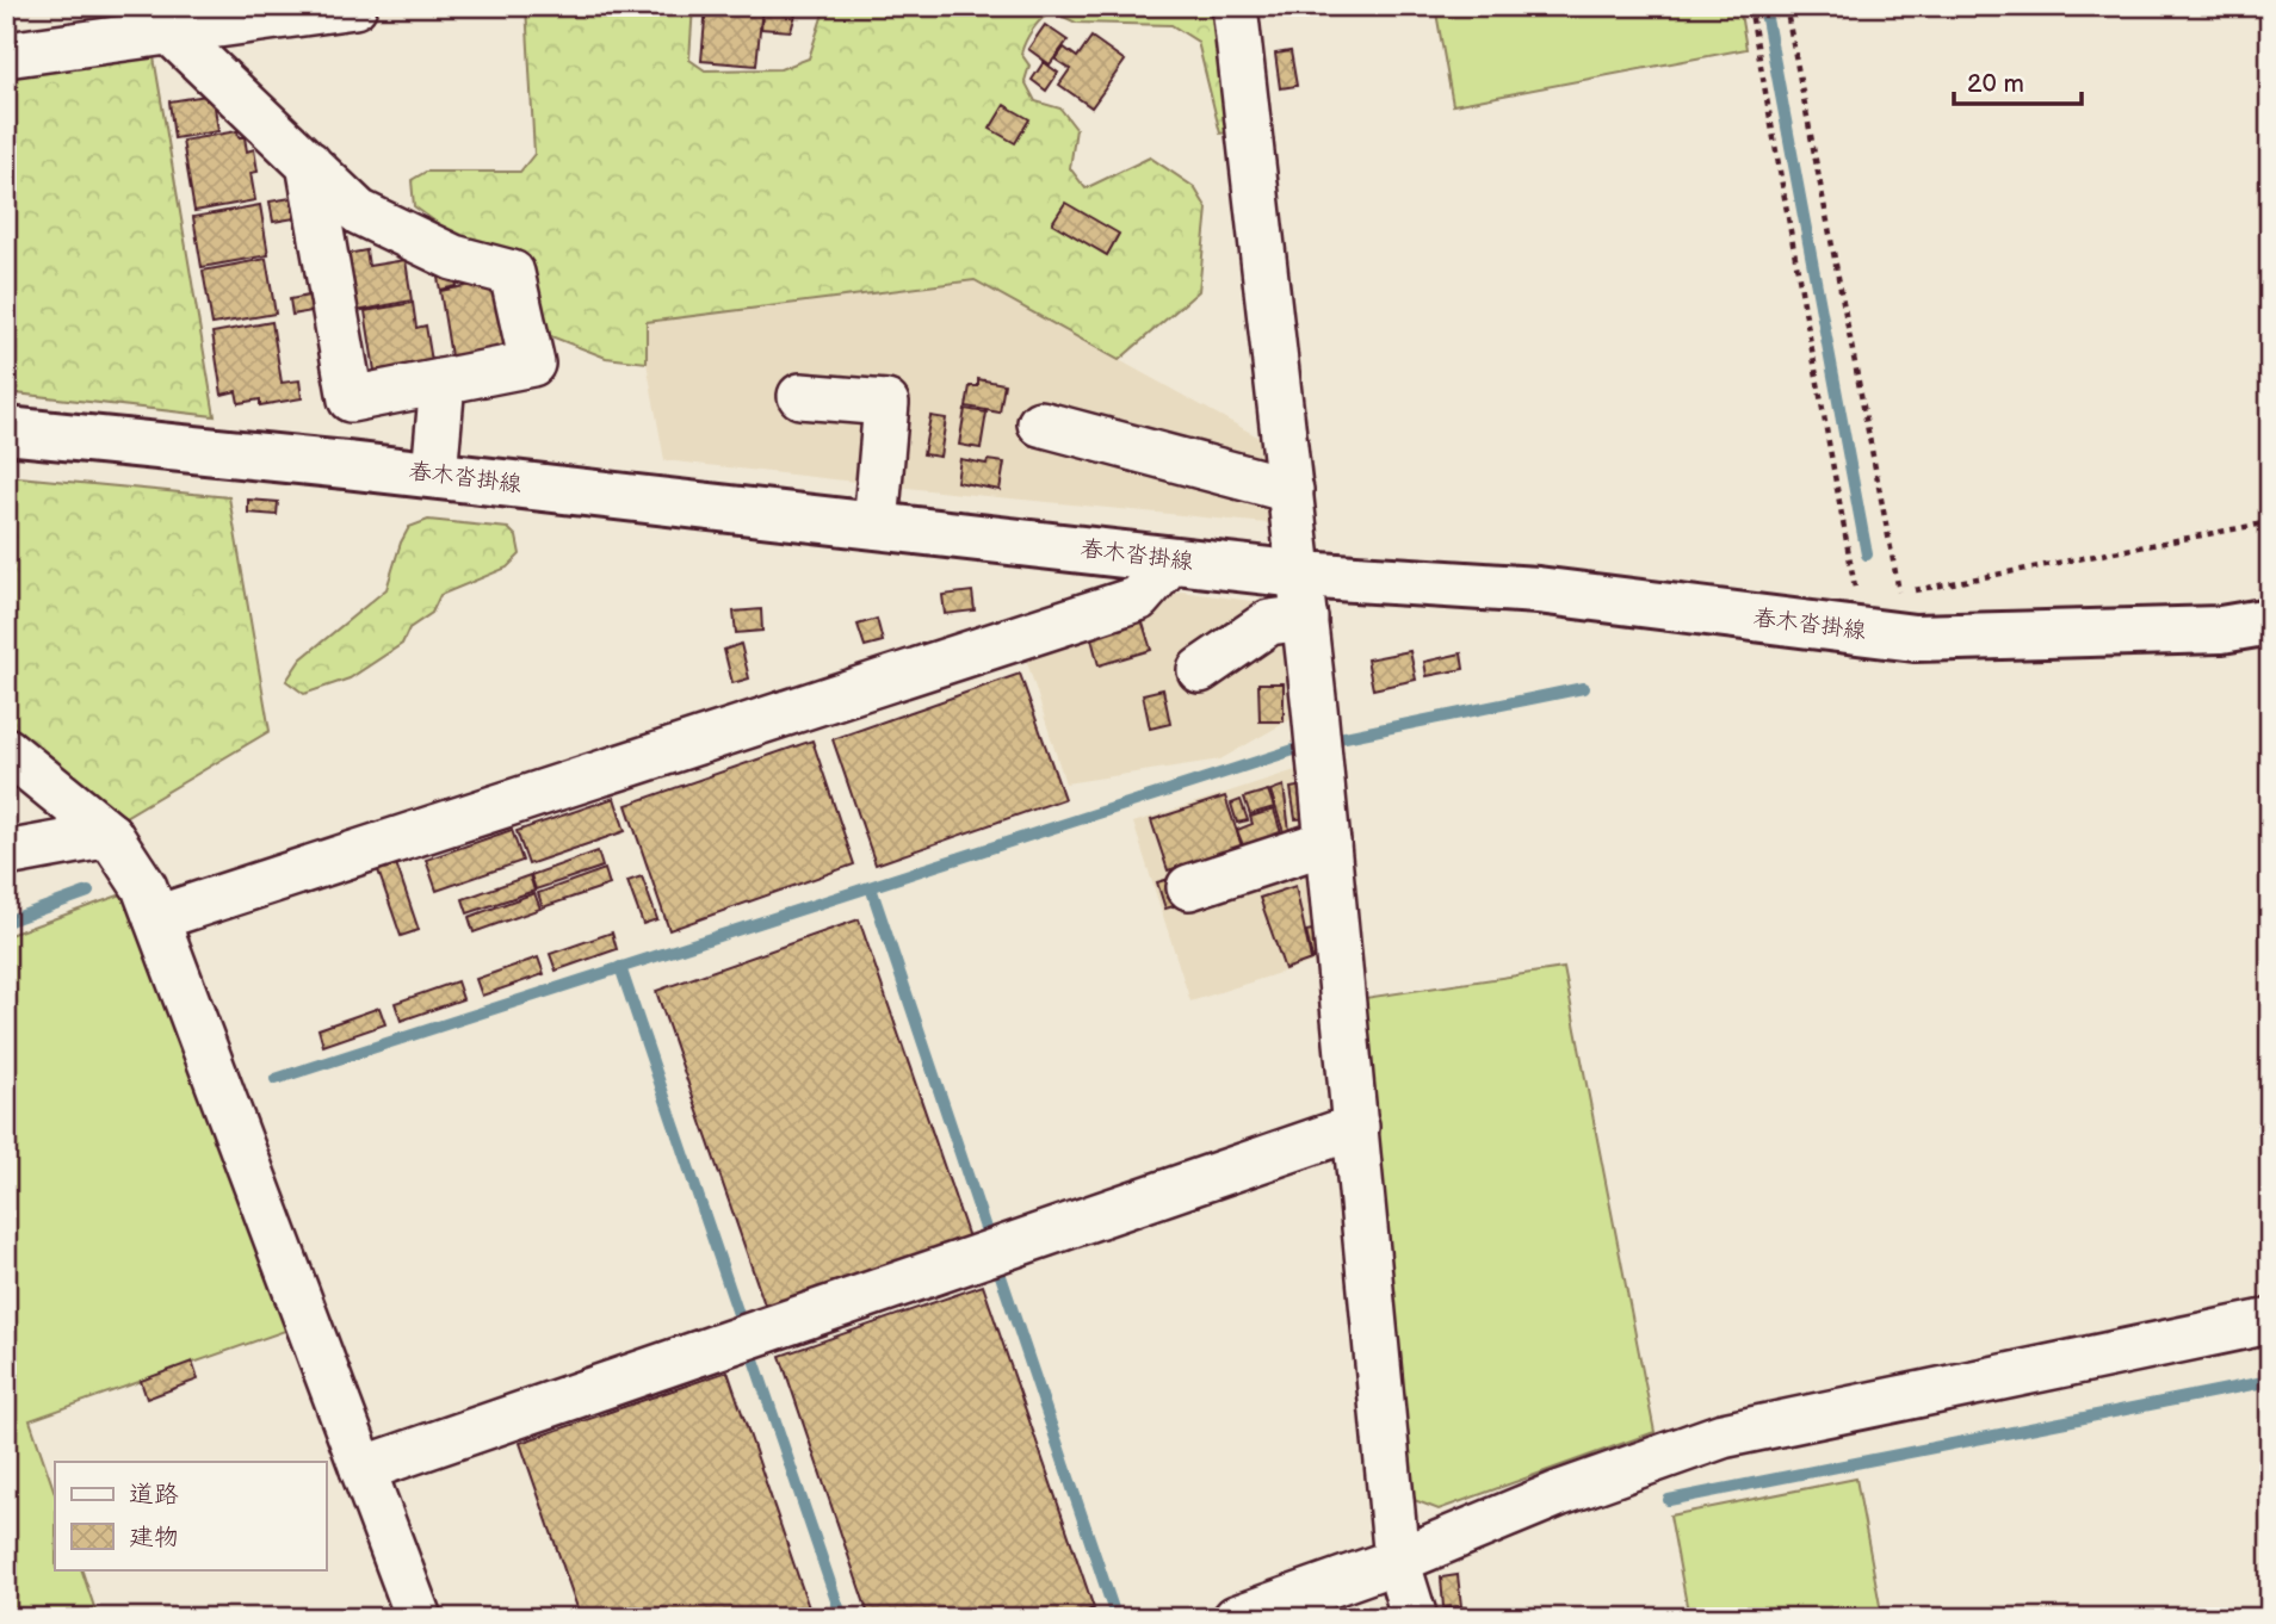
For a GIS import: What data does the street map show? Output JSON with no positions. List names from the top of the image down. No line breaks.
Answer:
{"streets":{"main road":["春木沓掛線"]},"legend":["道路","建物"],"scale_bar":"20 m"}
